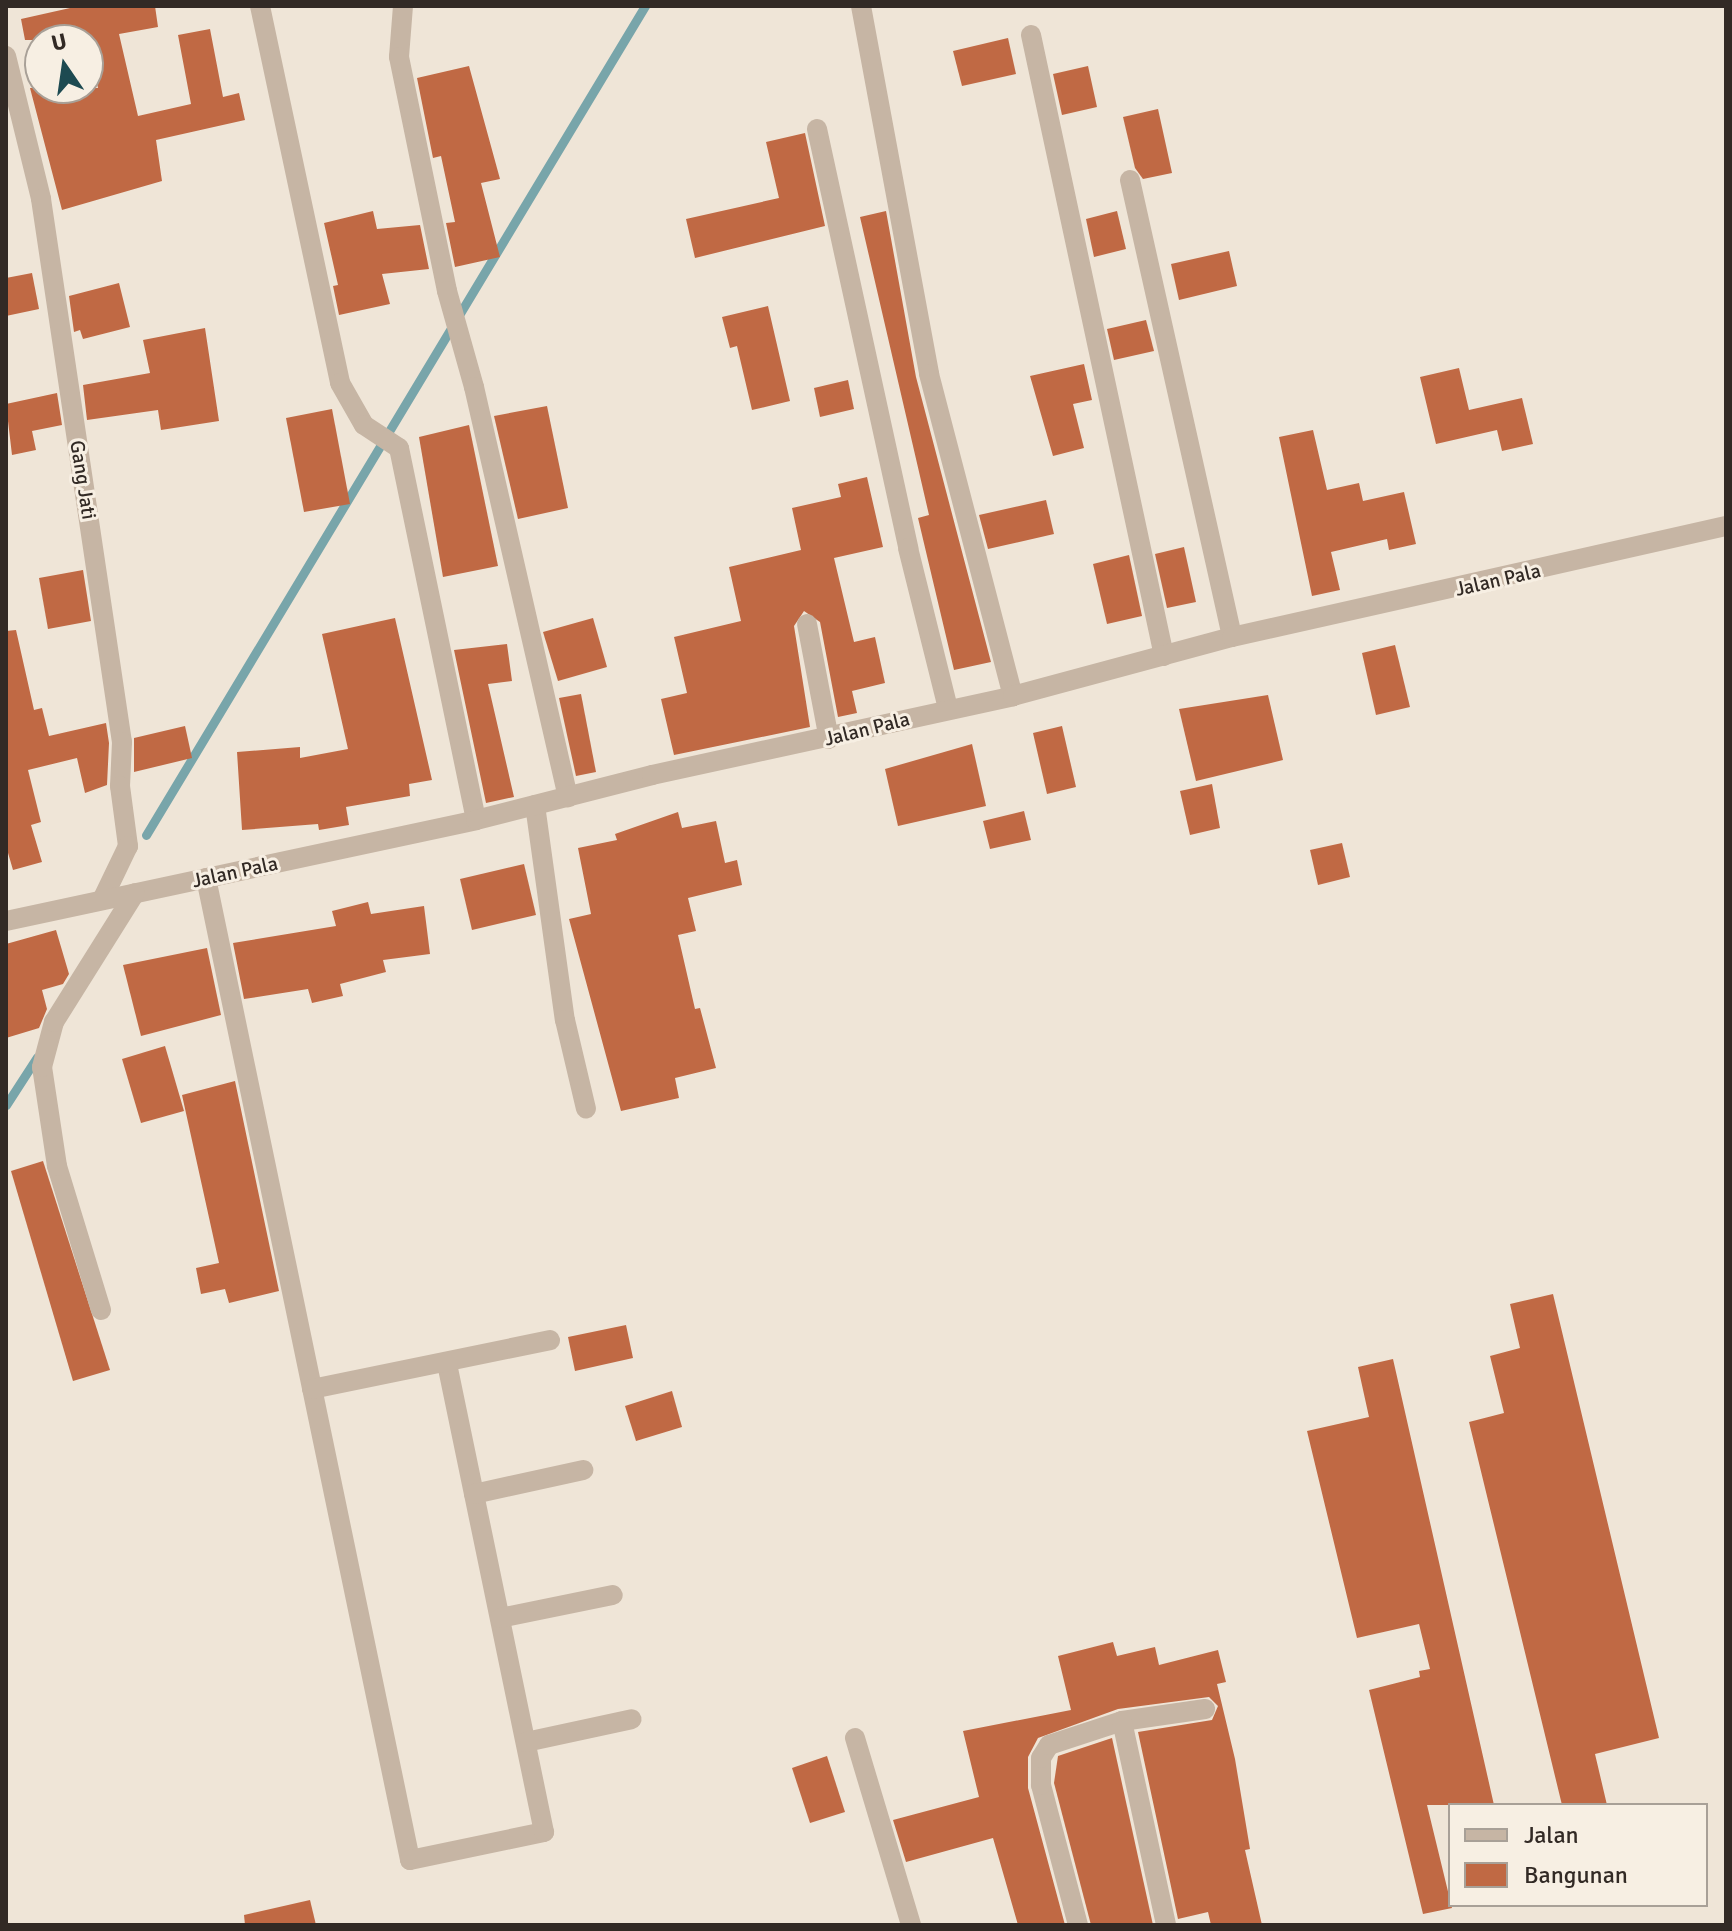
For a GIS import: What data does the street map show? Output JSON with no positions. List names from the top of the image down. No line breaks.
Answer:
{"streets":{"street":["Gang Jati","Jalan Pala"]},"crossings":[["Gang Jati","Jalan Pala"]],"legend":["Jalan","Bangunan"],"north":"top"}
